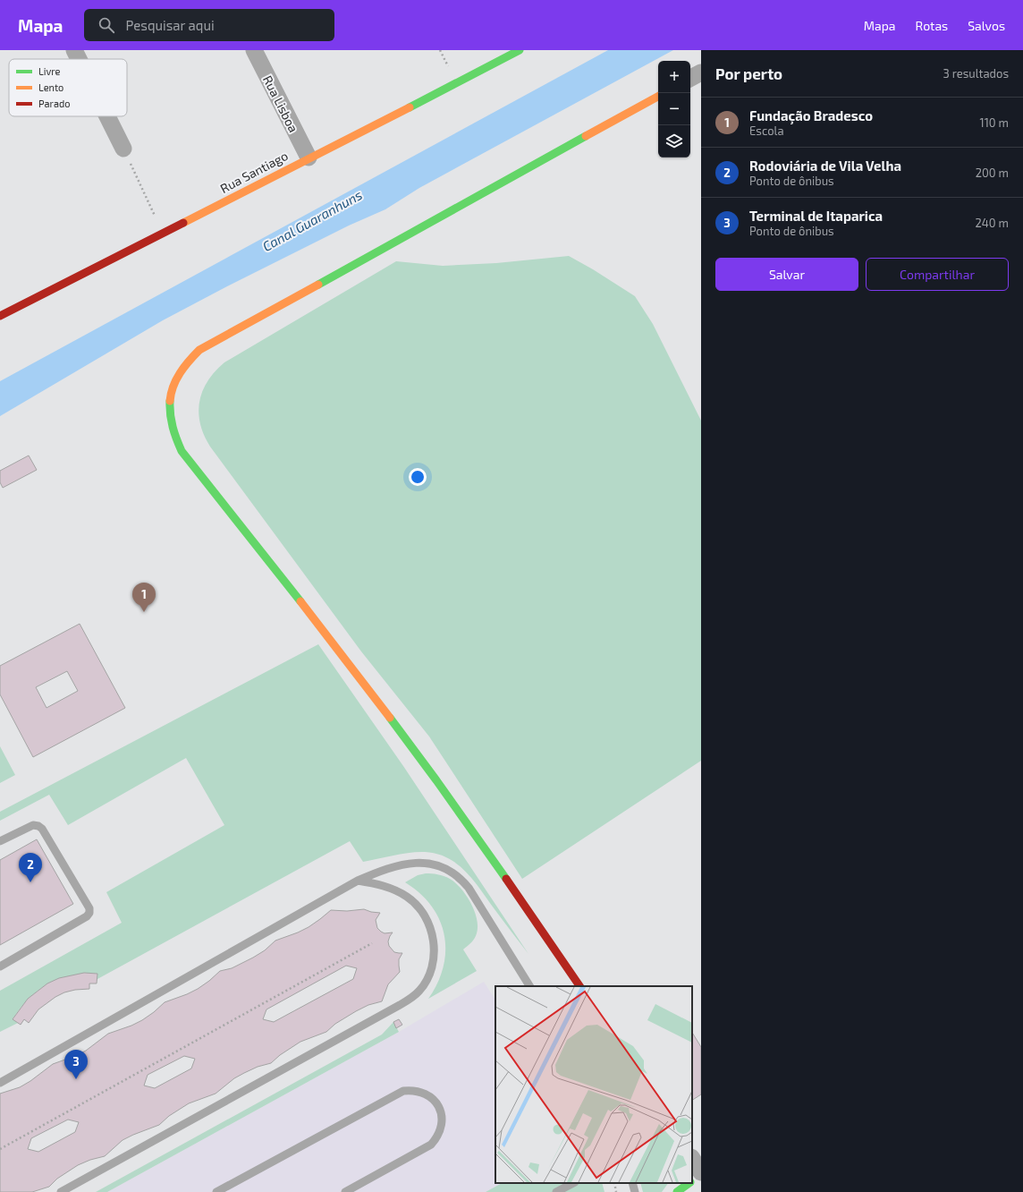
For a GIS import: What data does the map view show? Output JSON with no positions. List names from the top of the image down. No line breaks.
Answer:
{"streets":{"street":["Rua Lisboa","Rua Santiago"]},"crossings":[["Rua Lisboa","Rua Santiago"]],"water":["Canal Guaranhuns"],"legend":["Livre","Lento","Parado"],"page":{"header":"Mapa","search":"Pesquisar aqui","nav":["Mapa","Rotas","Salvos"],"heading":["Por perto","3 resultados"],"map_buttons":["+","−"],"list":[{"mark":"1","name":"Fundação Bradesco","note":"Escola","value":"110 m"},{"mark":"2","name":"Rodoviária de Vila Velha","note":"Ponto de ônibus","value":"200 m"},{"mark":"3","name":"Terminal de Itaparica","note":"Ponto de ônibus","value":"240 m"}],"buttons":["Salvar","Compartilhar"],"pins":["1","2","3"]}}
